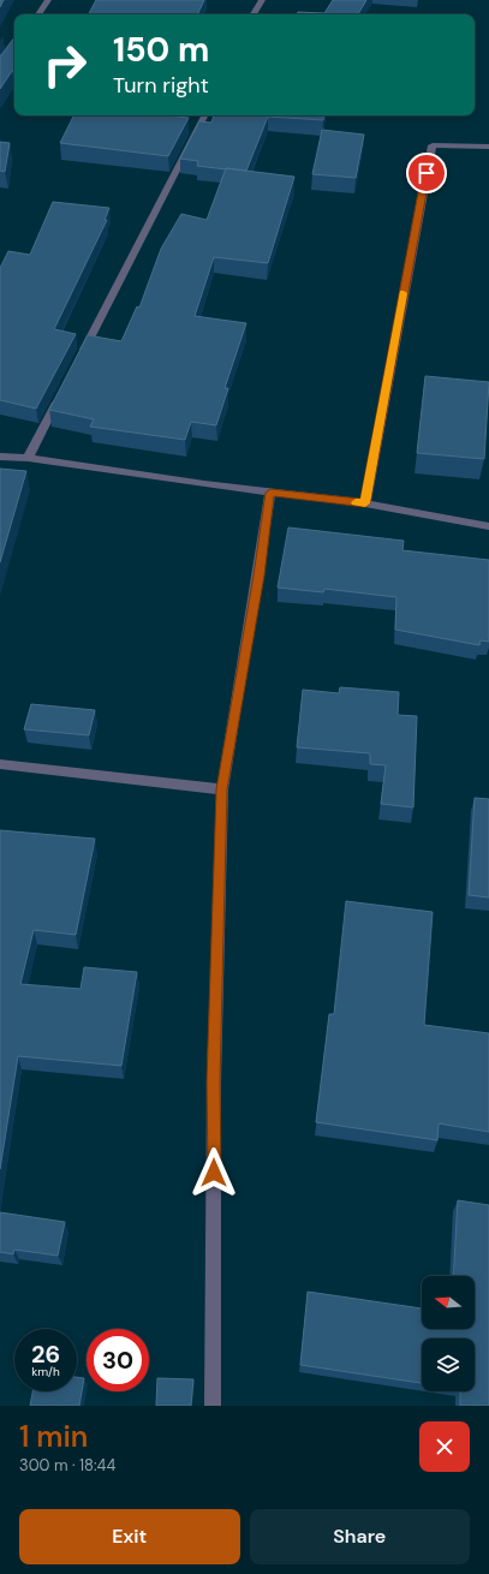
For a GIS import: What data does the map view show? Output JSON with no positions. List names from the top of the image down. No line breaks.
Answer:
{"north":"left","page":{"turn":["150 m","Turn right"],"speed":"26 km/h","limit":"30","heading":["1 min","300 m · 18:44"],"buttons":["Exit","Share"]}}
